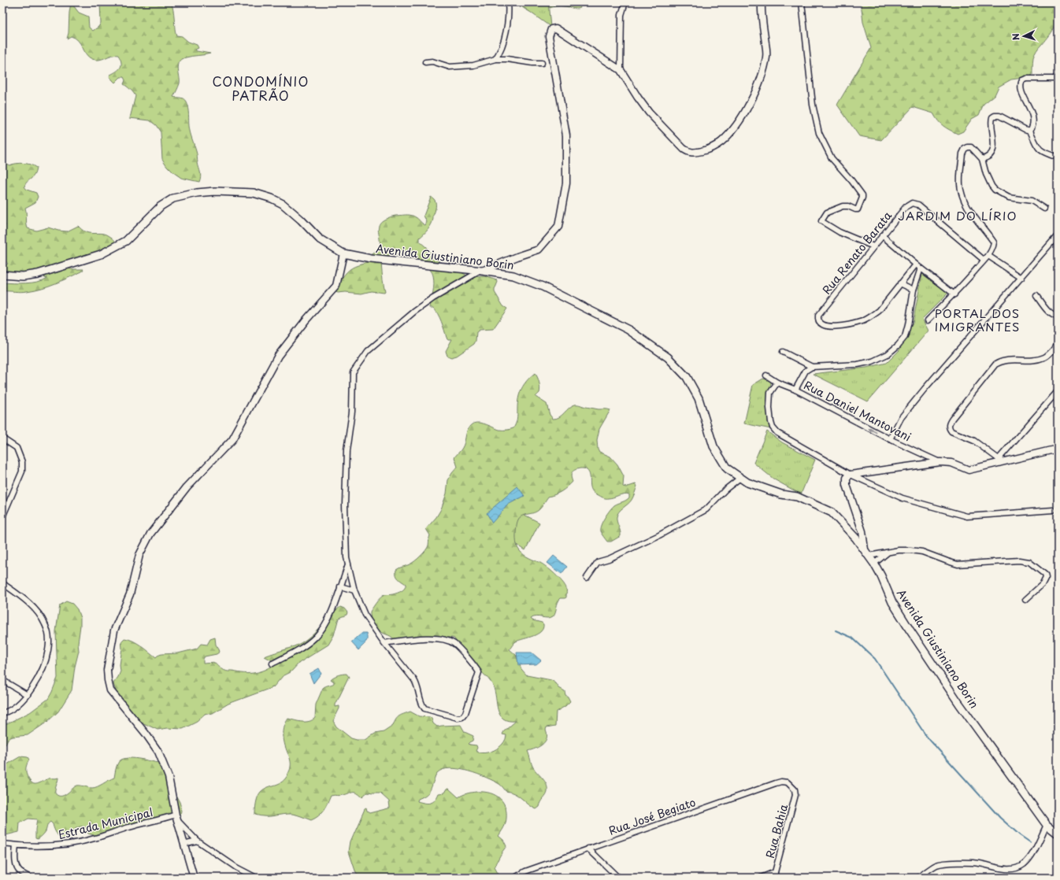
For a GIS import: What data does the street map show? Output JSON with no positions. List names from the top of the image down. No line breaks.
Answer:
{"streets":{"main road":["Avenida Giustiniano Borin"],"street":["Rua Renato Barata","Rua Daniel Mantovani","Rua José Begiato","Estrada Municipal","Rua Bahia"]},"crossings":[["Rua José Begiato","Rua Bahia"]],"one_way":["Rua Daniel Mantovani"],"districts":["CONDOMÍNIO PATRÃO","JARDIM DO LÍRIO","PORTAL DOS IMIGRANTES"],"north":"left"}
